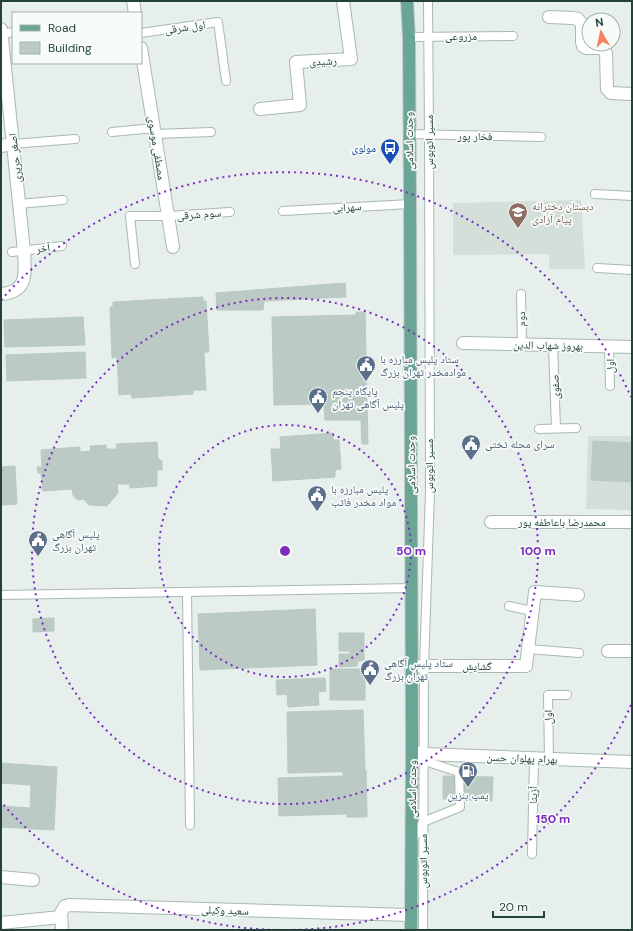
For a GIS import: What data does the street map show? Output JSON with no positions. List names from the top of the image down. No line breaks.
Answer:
{"streets":{"main road":["وحدت اسلامی"],"street":["رشیدی","مصطفی موسوی","اصغر حریری","بهروز شهاب الدین","محمدرضا باعاطفه پور","گشایش","بهرام پهلوان حسن","سعید وکیلی"],"lane":["اول شرقی","مزروعی","فخار پور","مسیر اتوبوس","سهرابی","سوم شرقی","آخر","دوم","اول","صفوی","آزیتا"]},"crossings":[["مزروعی","وحدت اسلامی"],["مزروعی","مسیر اتوبوس"],["فخار پور","وحدت اسلامی"],["فخار پور","مسیر اتوبوس"],["وحدت اسلامی","سهرابی"],["وحدت اسلامی","گشایش"],["وحدت اسلامی","بهرام پهلوان حسن"],["وحدت اسلامی","سعید وکیلی"],["مسیر اتوبوس","گشایش"],["مسیر اتوبوس","بهرام پهلوان حسن"],["مصطفی موسوی","سوم شرقی"],["اصغر حریری","آخر"],["دوم","بهروز شهاب الدین"],["بهروز شهاب الدین","اول"],["بهروز شهاب الدین","صفوی"],["اول","بهرام پهلوان حسن"],["بهرام پهلوان حسن","آزیتا"]],"places":{"bus stop":["مولوی"],"school or university":["دبستان دخترانه پیام آزادی"],"public building":["ستاد پلیس مبارزه با موادمخدر تهران بزرگ","پایگاه پنجم پلیس آگاهی تهران","سرای محله تختی","پلیس مبارزه با مواد مخدر فاتب","پلیس آگاهی تهران بزرگ","ستاد پلیس آگاهی تهران بزرگ"],"fuel station":["پمپ بنزین"]},"legend":["Road","Building"],"scale_bar":"20 m","north":"top","rings":["50 m","100 m","150 m"]}
